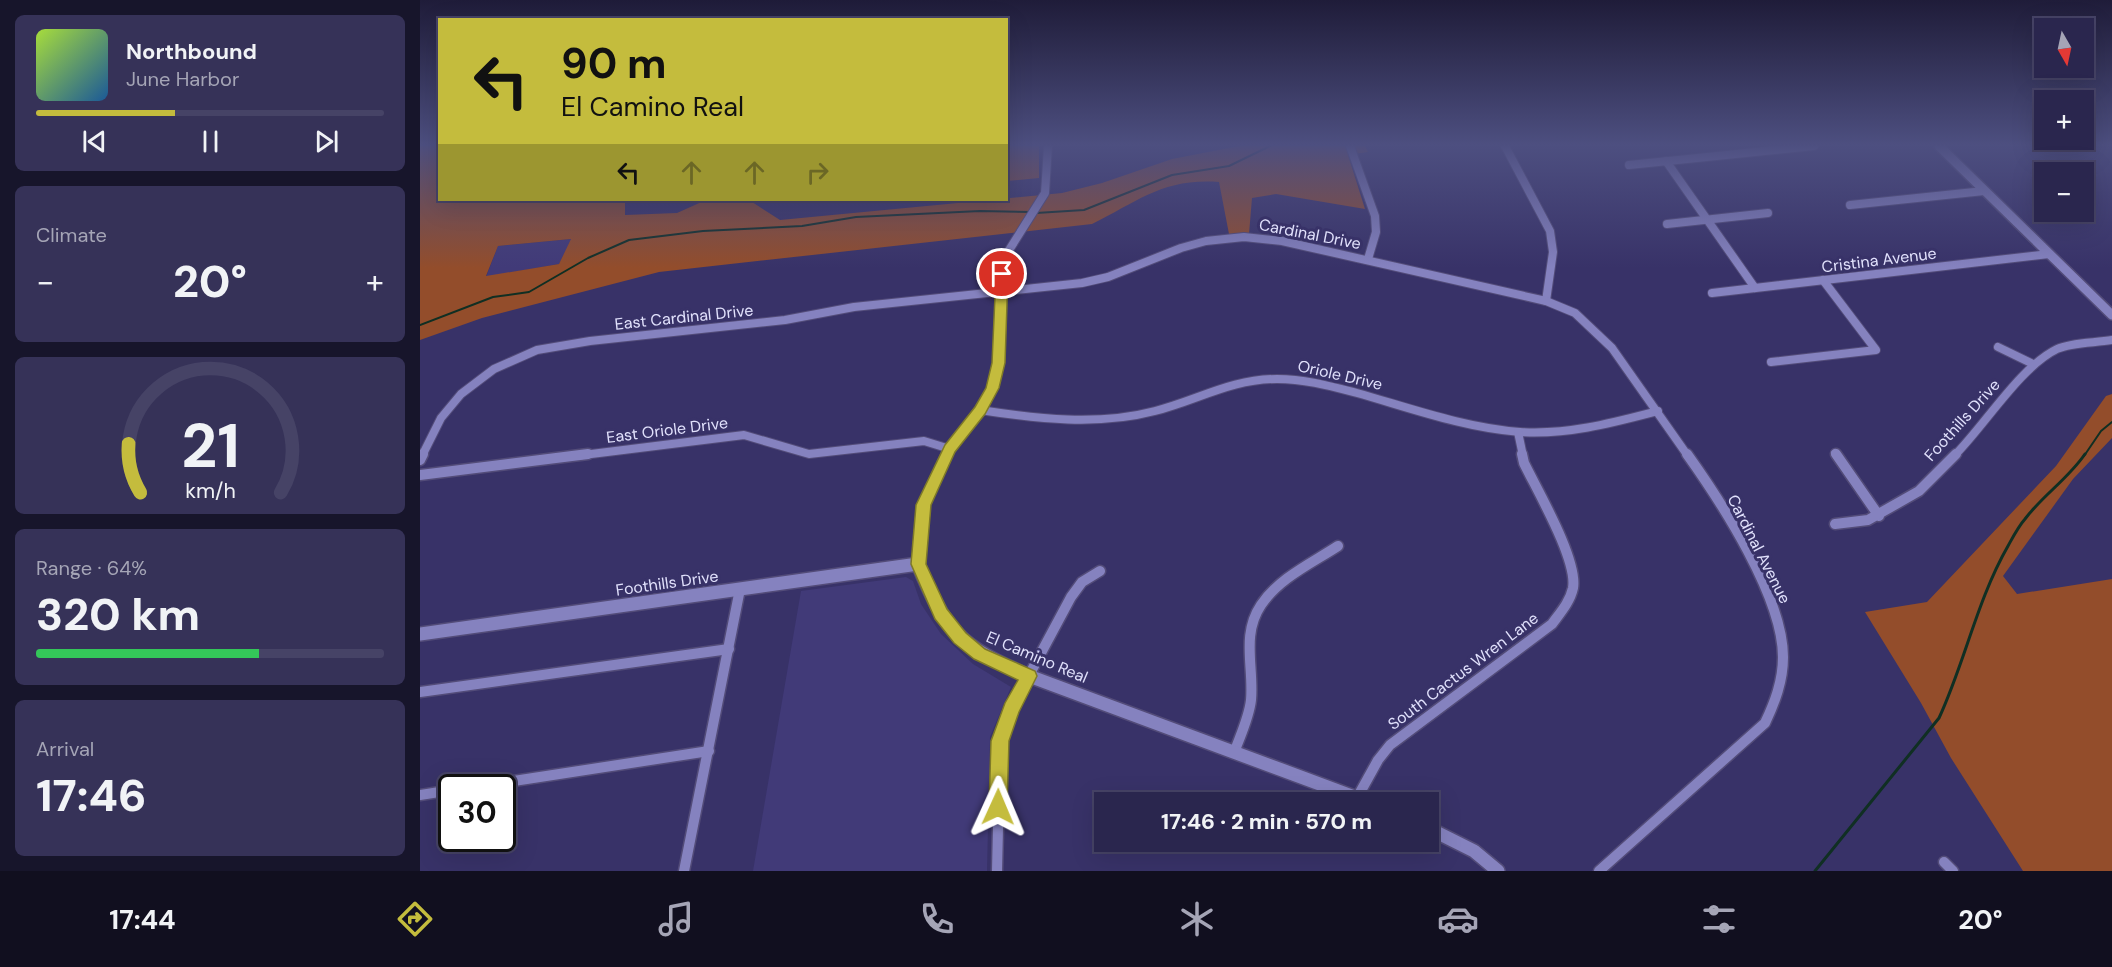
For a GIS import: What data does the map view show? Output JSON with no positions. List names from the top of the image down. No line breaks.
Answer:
{"streets":{"street":["Cardinal Drive","Cristina Avenue","East Cardinal Drive","Oriole Drive","Foothills Drive","East Oriole Drive","Cardinal Avenue","El Camino Real","South Cactus Wren Lane"]},"crossings":[["Cardinal Drive","East Cardinal Drive"],["Cardinal Drive","Cardinal Avenue"],["Cardinal Drive","El Camino Real"],["East Cardinal Drive","El Camino Real"],["Oriole Drive","Cardinal Avenue"],["Oriole Drive","El Camino Real"],["Oriole Drive","South Cactus Wren Lane"],["Foothills Drive","El Camino Real"],["East Oriole Drive","El Camino Real"]],"north":"bottom","page":{"map_buttons":["+","−"],"turn":["90 m","El Camino Real"],"song":["Northbound","June Harbor"],"tile":["Climate",["Range · 64%","320 km"],["Arrival","17:46"]],"heat":["−","20°","+"],"limit":"30","trip":"17:46 · 2 min · 570 m","tabs":["17:44","20°"],"gauge":["21","km/h"]}}
